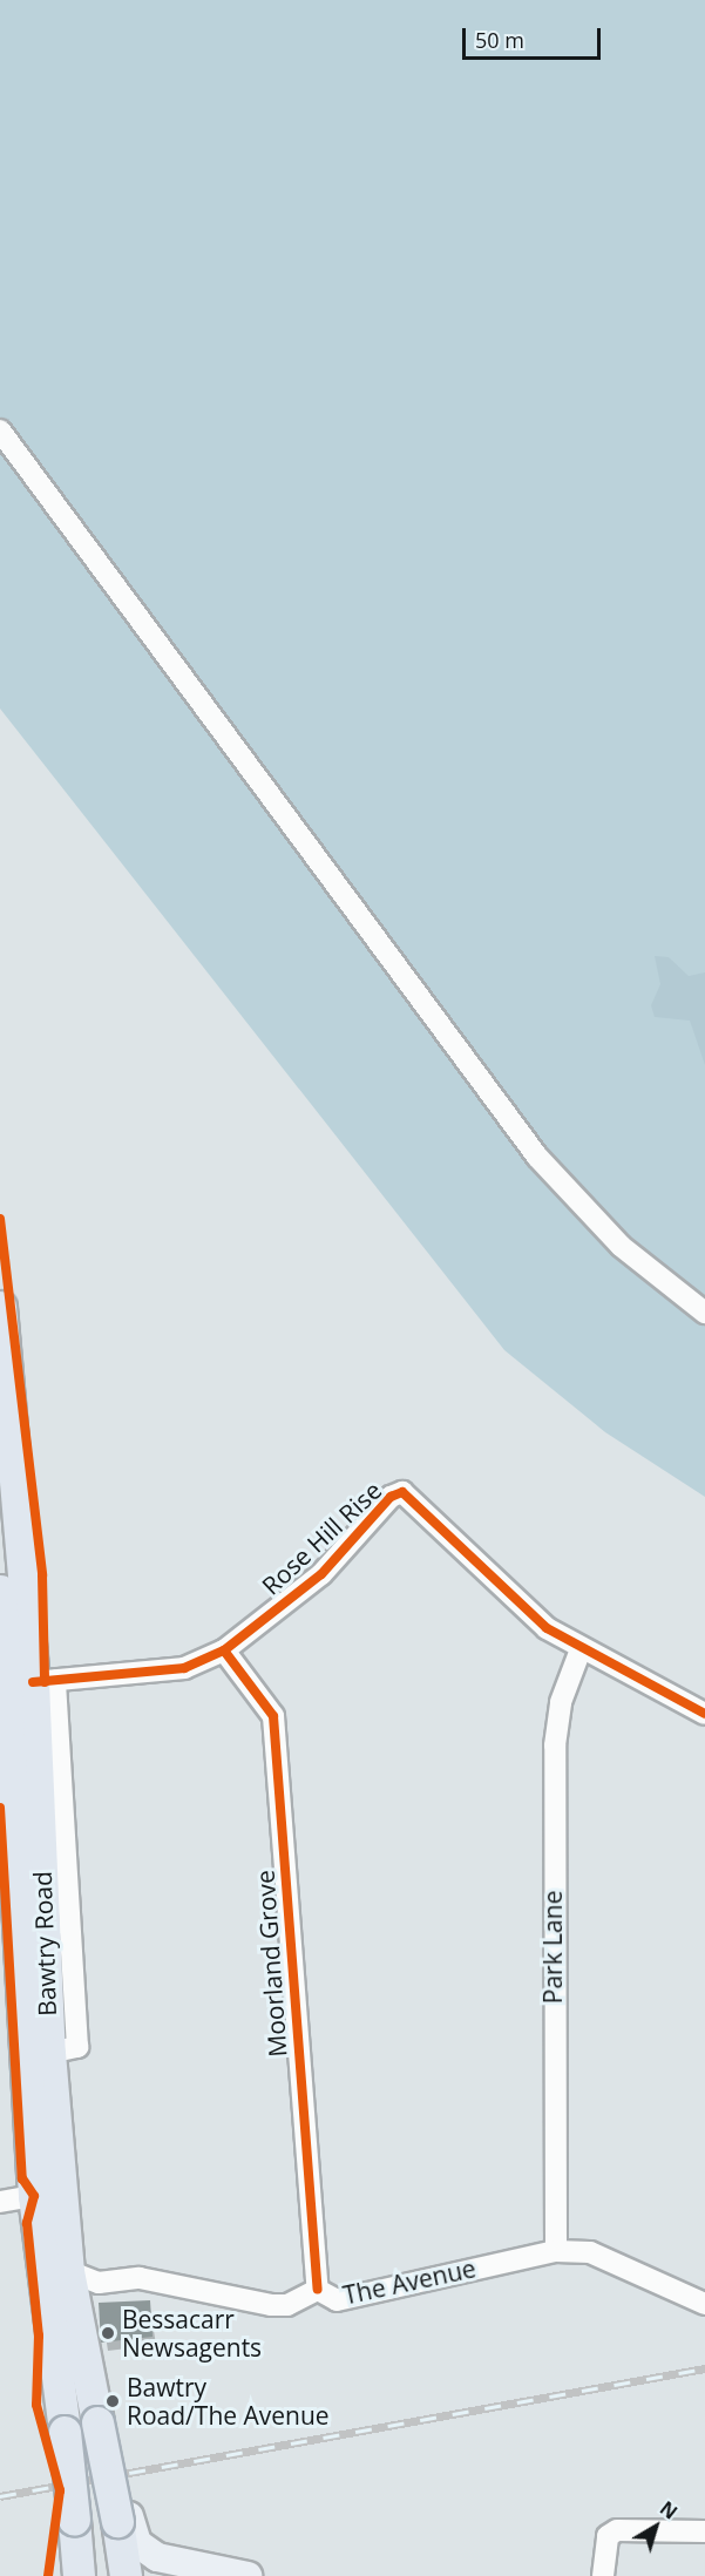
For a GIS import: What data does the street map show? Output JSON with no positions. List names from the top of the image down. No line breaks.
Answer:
{"streets":{"highway":["Bawtry Road"],"street":["Rose Hill Rise","Park Lane","Moorland Grove","The Avenue"]},"crossings":[["Rose Hill Rise","Bawtry Road"],["Rose Hill Rise","Park Lane"],["Rose Hill Rise","Moorland Grove"],["Bawtry Road","The Avenue"],["Park Lane","The Avenue"],["Moorland Grove","The Avenue"]],"places":["Bessacarr Newsagents","Bawtry Road/The Avenue"],"scale_bar":"50 m","north":"top right"}
